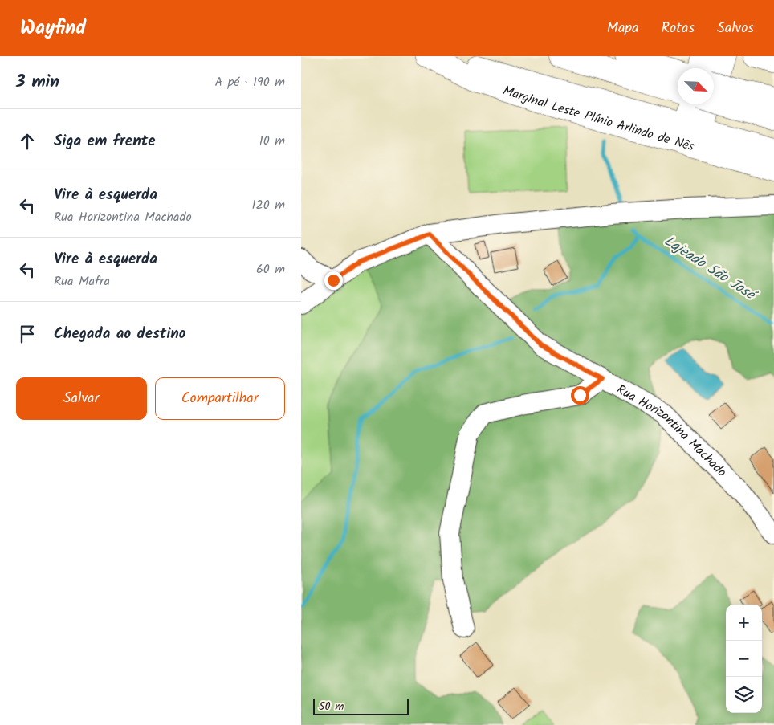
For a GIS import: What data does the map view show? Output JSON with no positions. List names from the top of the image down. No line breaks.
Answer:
{"streets":{"main road":["Marginal Leste Plínio Arlindo de Nês"],"street":["Rua Horizontina Machado"]},"water":["Lajeado São José"],"scale_bar":"50 m","north":"bottom right","page":{"header":"Wayfind","nav":["Mapa","Rotas","Salvos"],"heading":["3 min","A pé · 190 m"],"list":[["Siga em frente","10 m"],["Vire à esquerda","Rua Horizontina Machado","120 m"],["Vire à esquerda","Rua Mafra","60 m"],"Chegada ao destino"],"buttons":["Salvar","Compartilhar"],"map_buttons":["+","−"],"scale":"50 m"}}
